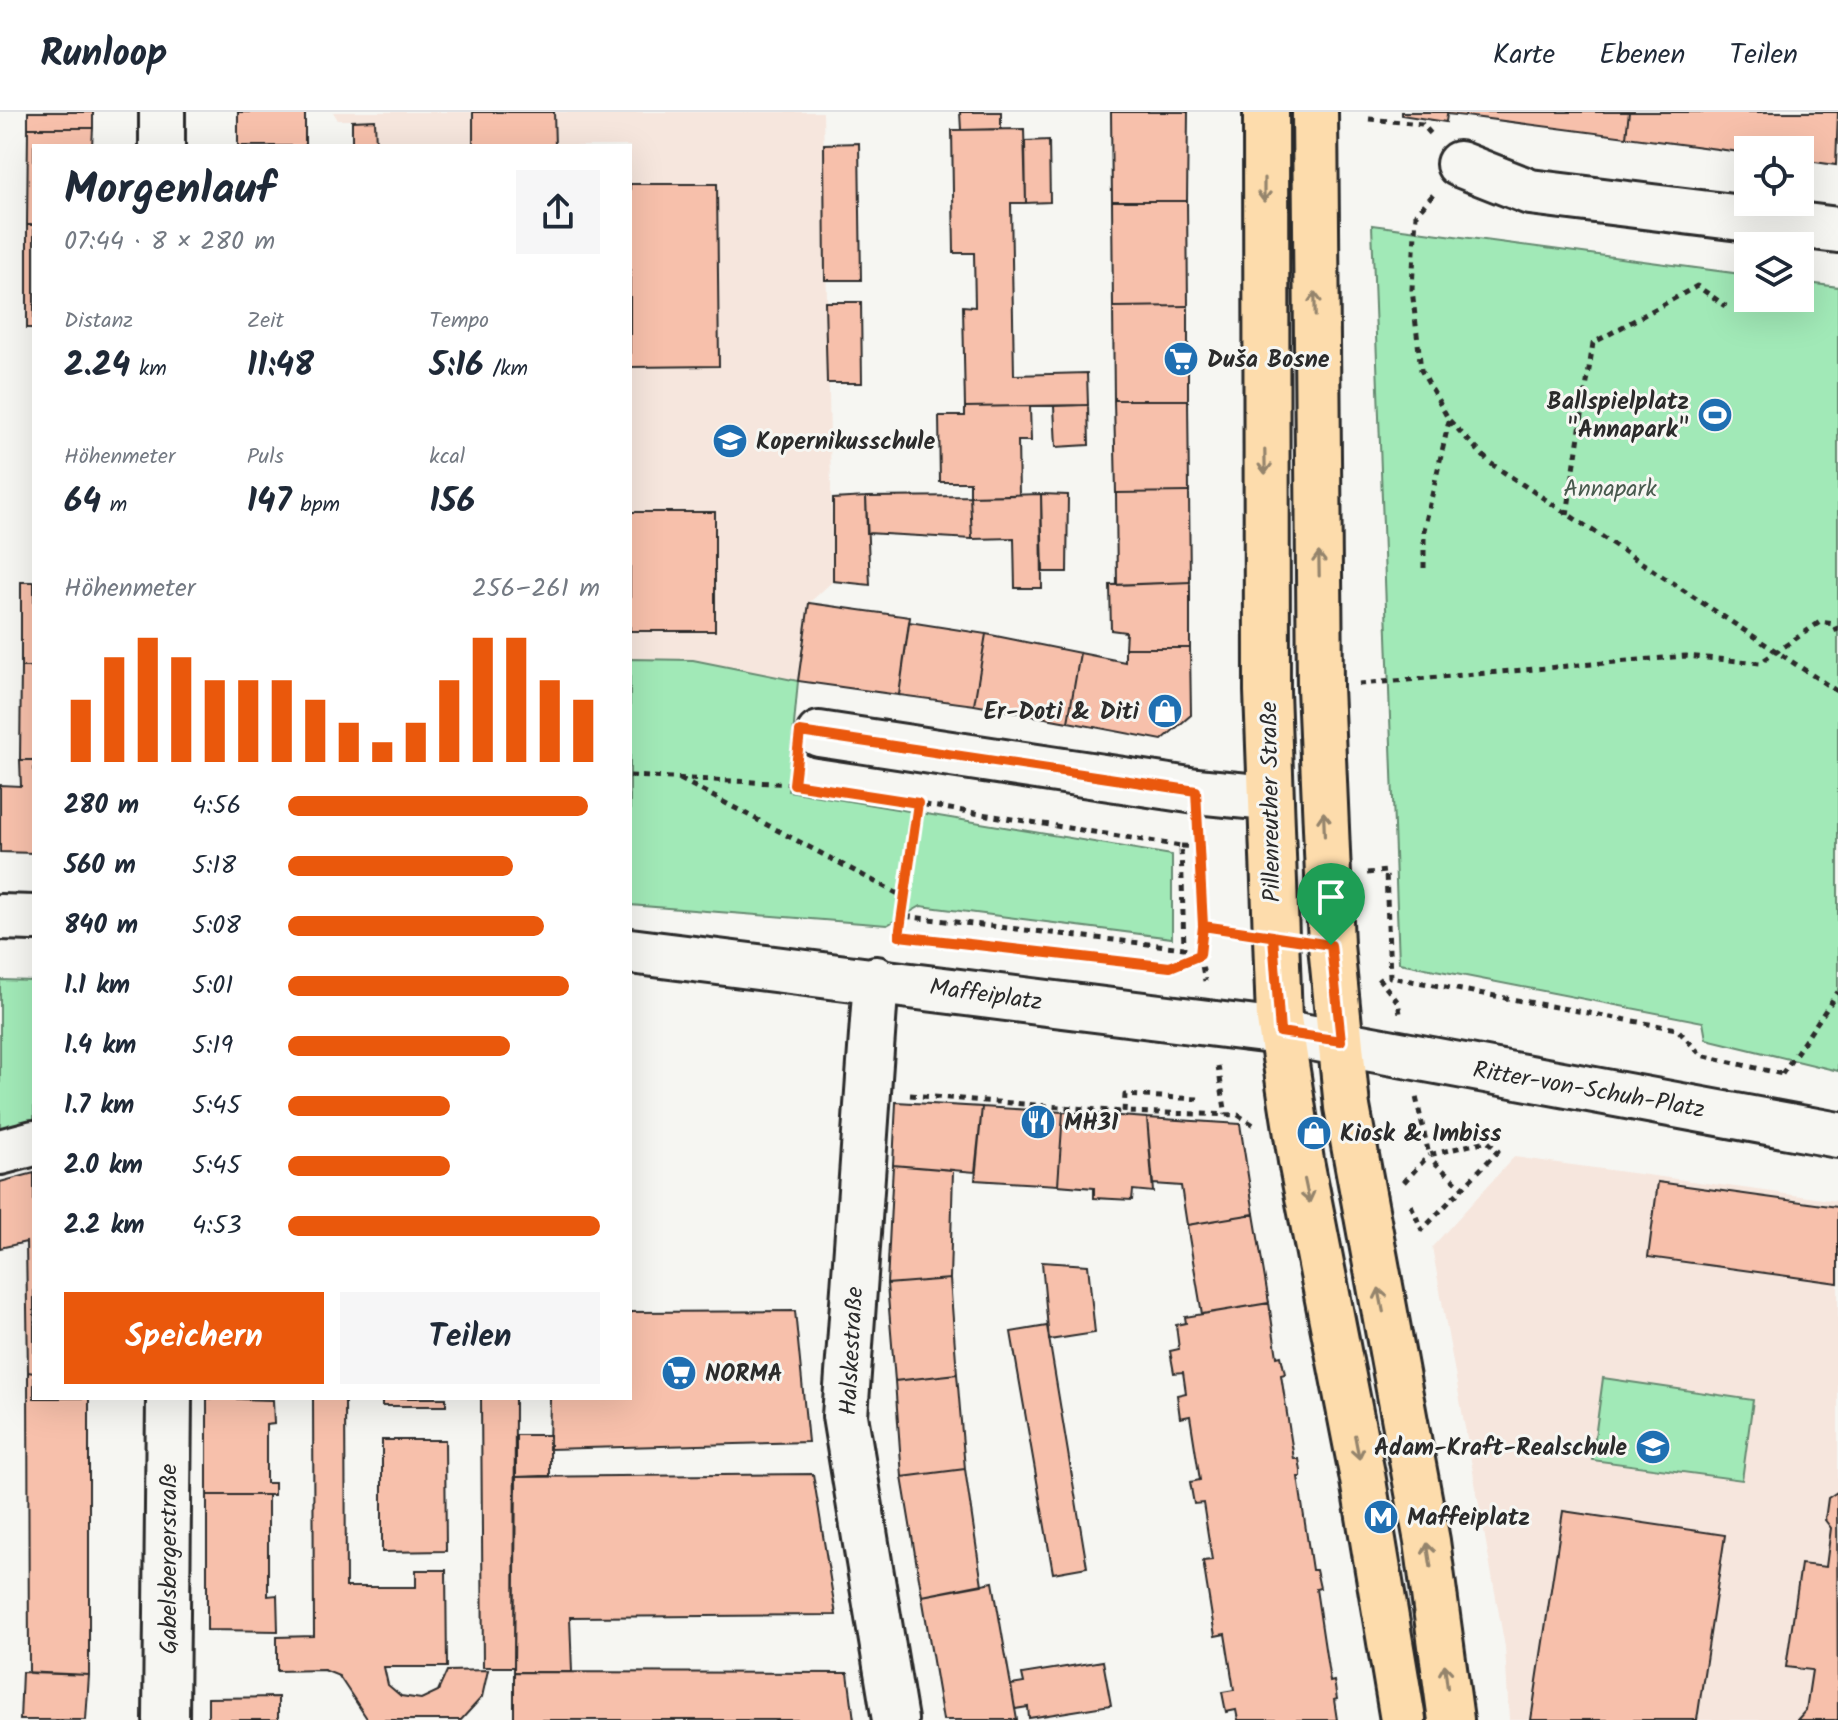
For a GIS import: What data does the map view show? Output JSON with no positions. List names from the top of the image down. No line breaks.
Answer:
{"streets":{"main road":["Pillenreuther Straße"],"street":["Maffeiplatz","Ritter-von-Schuh-Platz","Halskestraße","Gabelsbergerstraße"]},"crossings":[["Pillenreuther Straße","Maffeiplatz"],["Maffeiplatz","Ritter-von-Schuh-Platz"],["Maffeiplatz","Halskestraße"]],"parks":["Annapark"],"places":{"supermarket":["Duša Bosne","NORMA"],"sports":["Ballspielplatz \"Annapark\""],"school or university":["Kopernikusschule","Adam-Kraft-Realschule"],"shop":["Er-Doti & Diti","Kiosk & Imbiss"],"restaurant":["MH31"],"metro station":["Maffeiplatz"]},"page":{"header":"Runloop","nav":["Karte","Ebenen","Teilen"],"heading":["Morgenlauf","07:44 · 8 × 280 m"],"stats":[["Distanz","2.24 km"],["Zeit","11:48"],["Tempo","5:16 /km"],["Höhenmeter","64 m"],["Puls","147 bpm"],["kcal","156"]],"chart":["Höhenmeter","256–261 m"],"list":[{"name":"280 m","note":"4:56"},{"name":"560 m","note":"5:18"},{"name":"840 m","note":"5:08"},{"name":"1.1 km","note":"5:01"},{"name":"1.4 km","note":"5:19"},{"name":"1.7 km","note":"5:45"},{"name":"2.0 km","note":"5:45"},{"name":"2.2 km","note":"4:53"}],"buttons":["Speichern","Teilen"]}}
